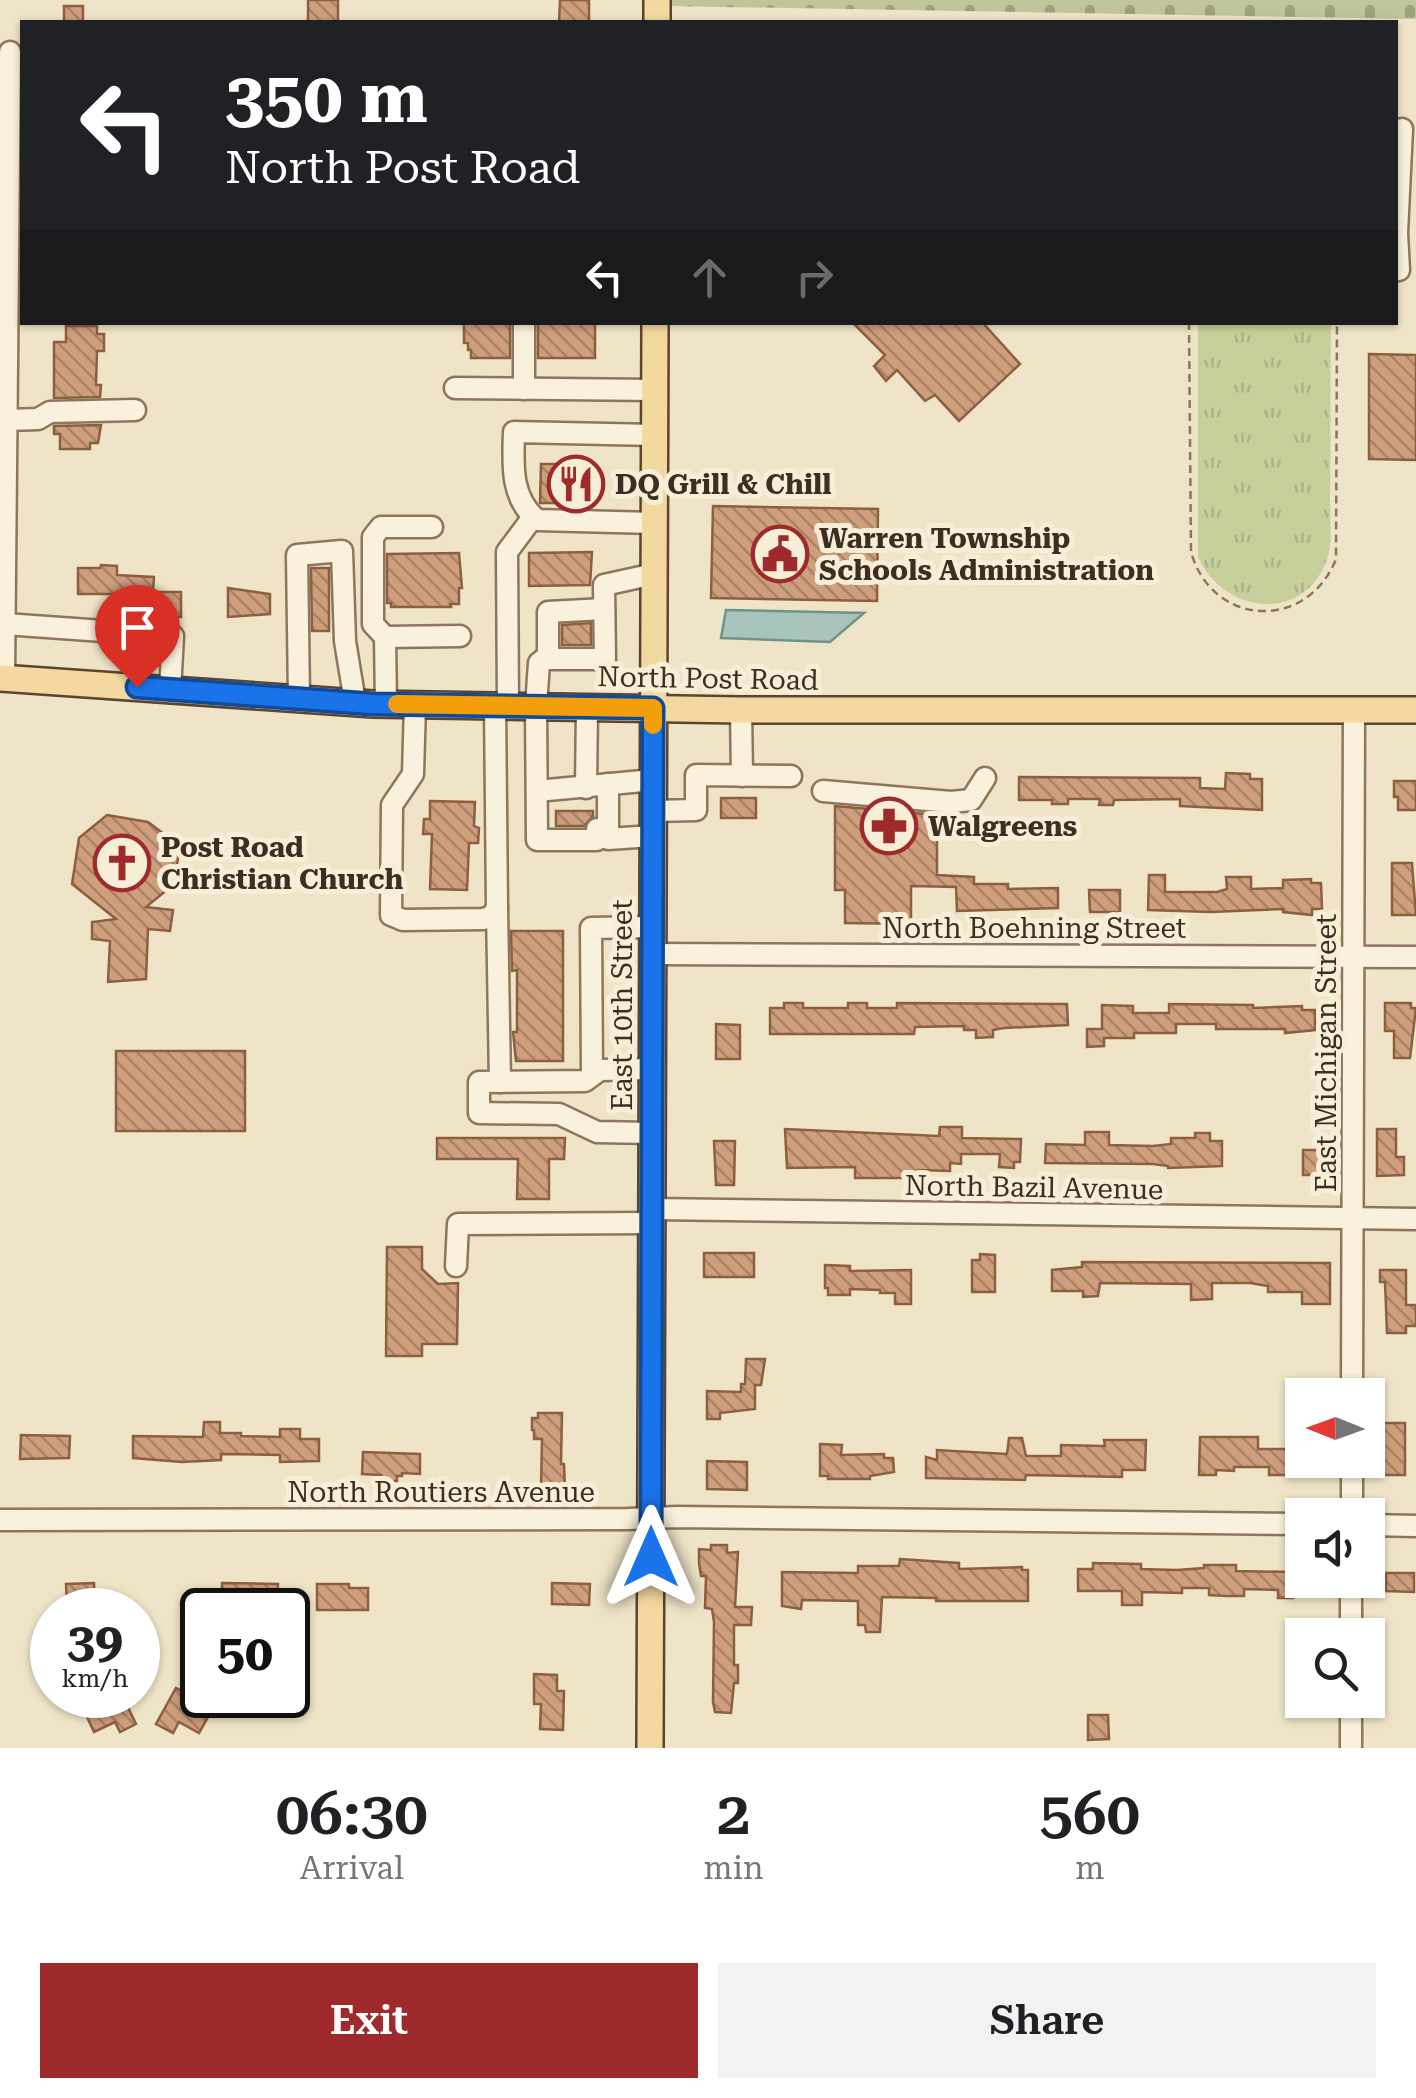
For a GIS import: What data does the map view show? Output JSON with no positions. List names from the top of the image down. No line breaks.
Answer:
{"streets":{"main road":["North Post Road","East 10th Street"],"street":["North Boehning Street","East Michigan Street","North Bazil Avenue","North Routiers Avenue"]},"crossings":[["North Post Road","East 10th Street"],["North Post Road","East Michigan Street"],["North Boehning Street","East 10th Street"],["North Boehning Street","East Michigan Street"],["East 10th Street","North Bazil Avenue"],["East 10th Street","North Routiers Avenue"],["East Michigan Street","North Bazil Avenue"]],"places":{"restaurant":["DQ Grill & Chill"],"public building":["Warren Township Schools Administration"],"pharmacy":["Walgreens"],"church":["Post Road Christian Church"]},"north":"left","page":{"turn":["350 m","North Post Road"],"speed":"39 km/h","limit":"50","eta":["06:30","Arrival","2","min","560","m"],"buttons":["Exit","Share"]}}
